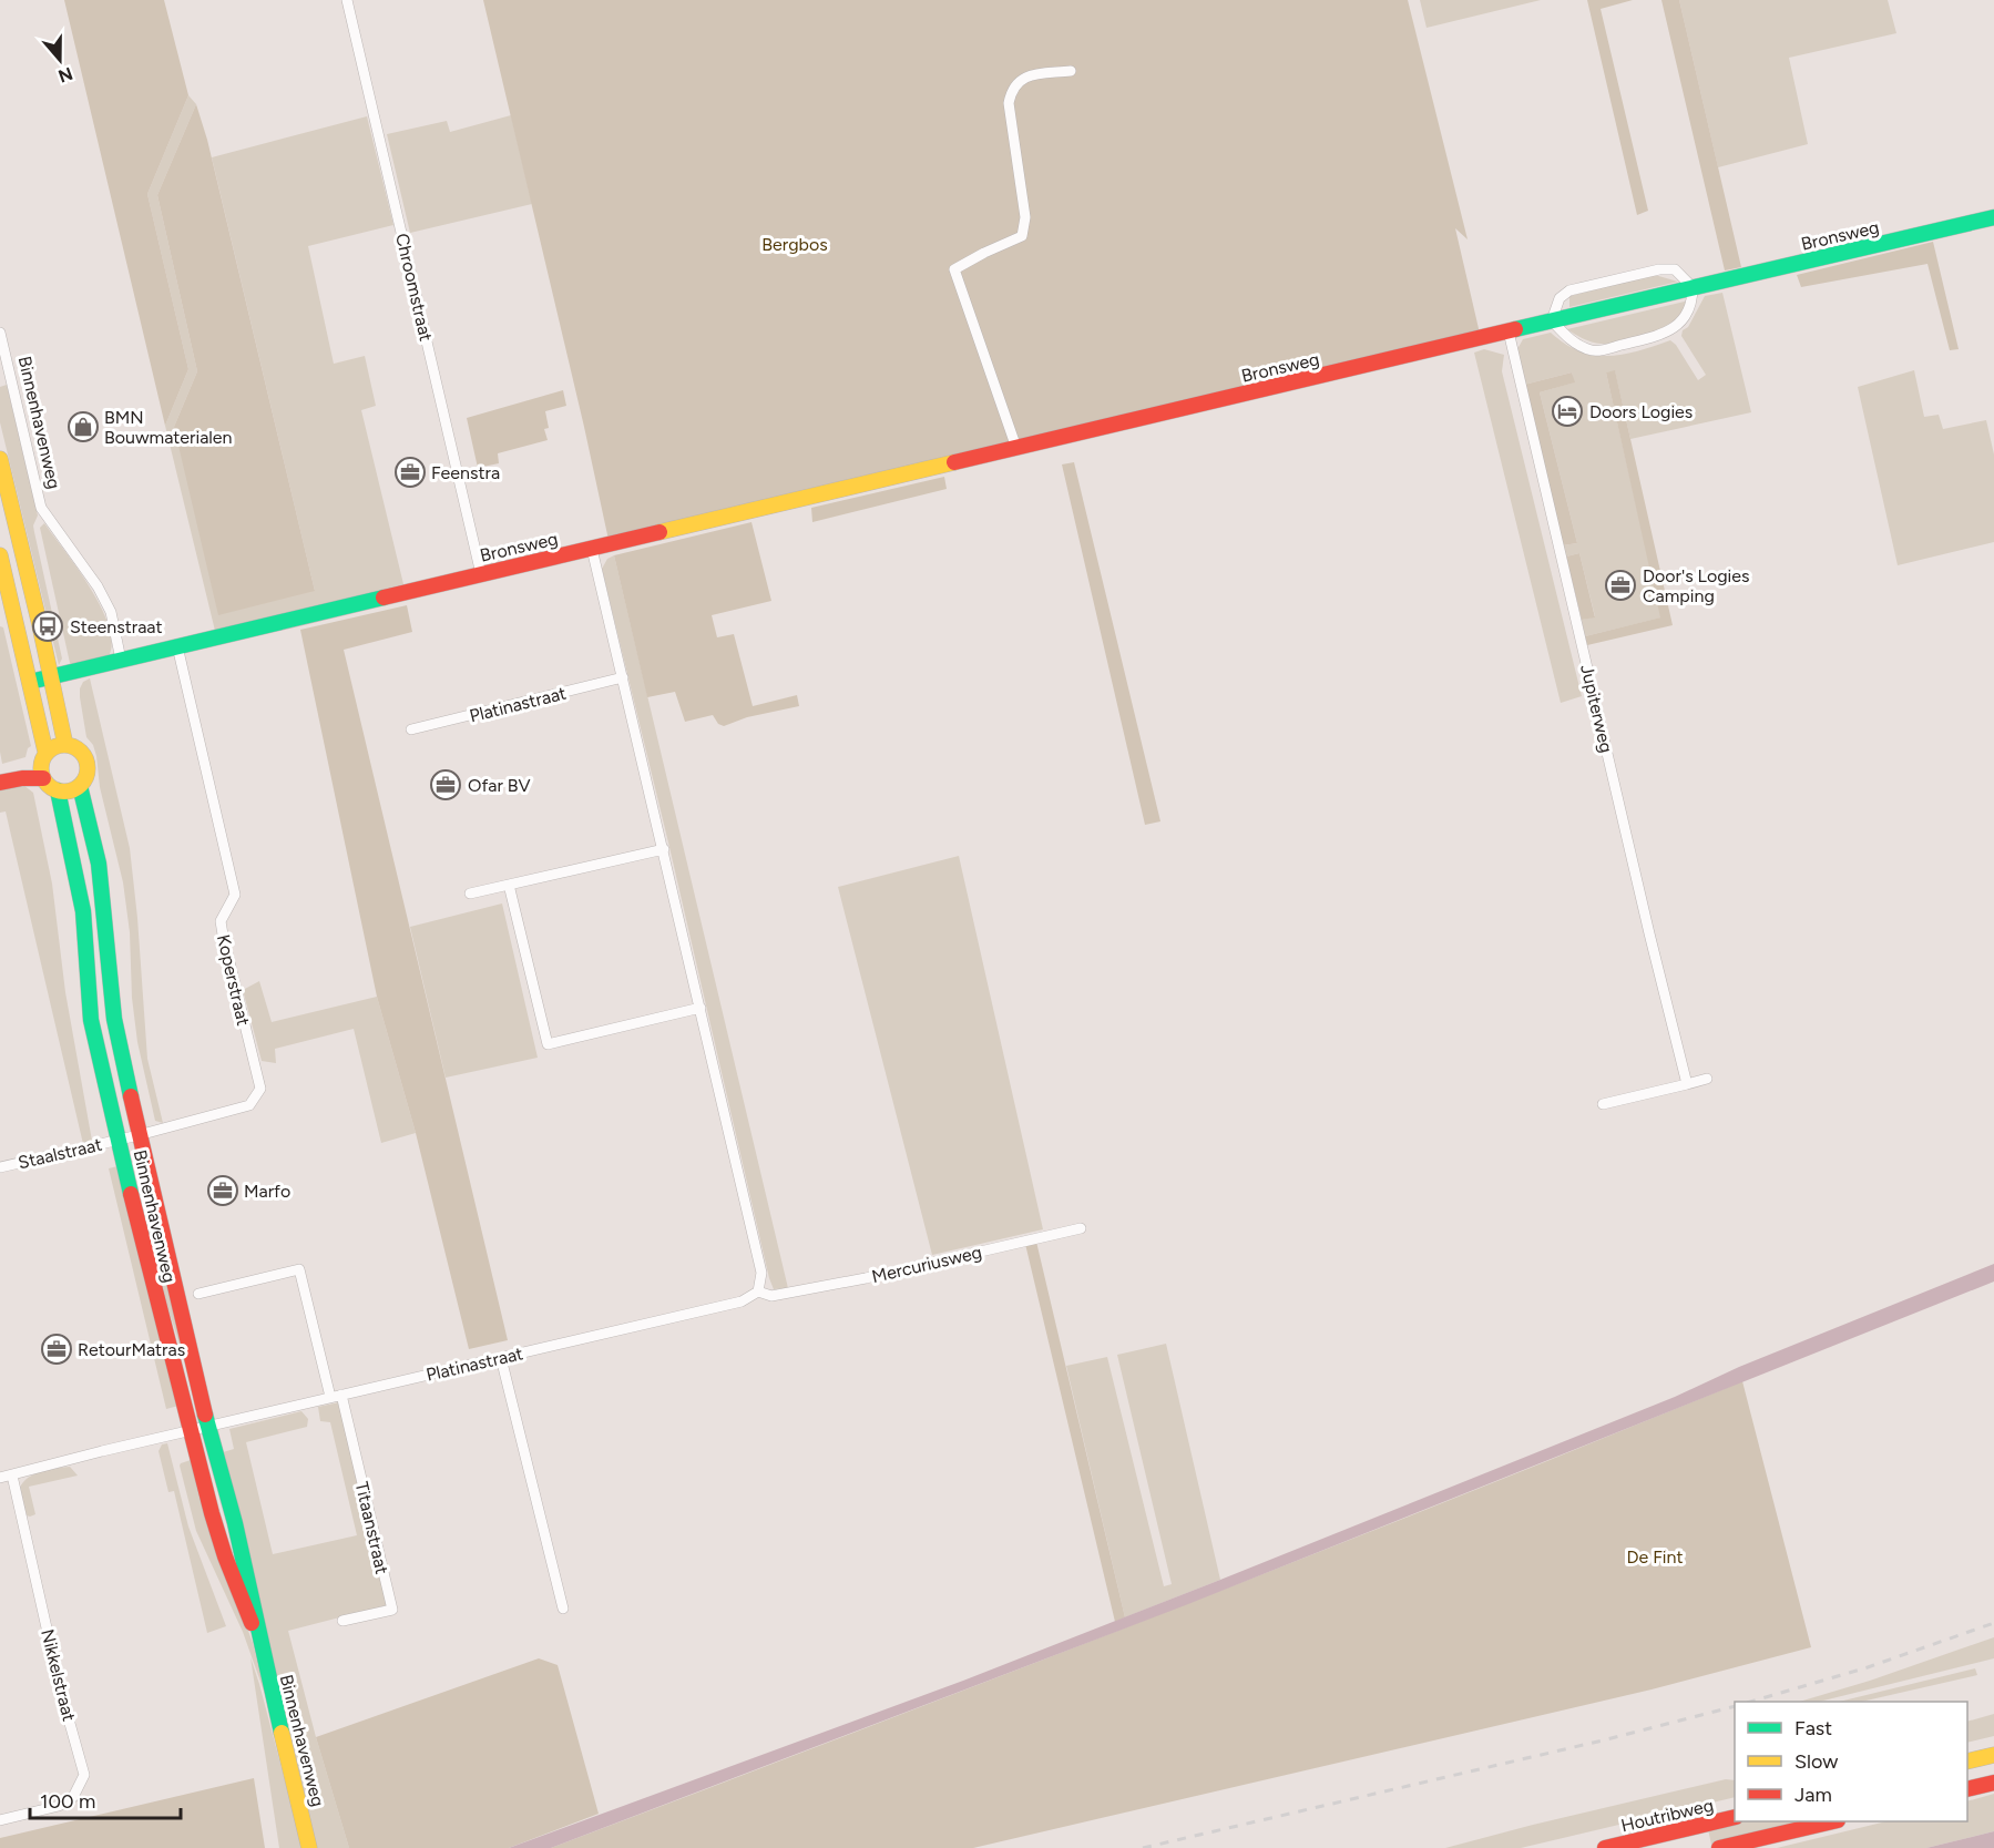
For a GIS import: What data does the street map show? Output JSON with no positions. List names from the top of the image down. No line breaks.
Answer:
{"streets":{"main road":["Bronsweg","Binnenhavenweg","Houtribweg"],"street":["Chroomstraat","Platinastraat","Jupiterweg","Koperstraat","Staalstraat","Mercuriusweg","Titaanstraat","Nikkelstraat"]},"crossings":[["Bronsweg","Chroomstraat"],["Bronsweg","Binnenhavenweg"],["Bronsweg","Jupiterweg"],["Bronsweg","Koperstraat"],["Binnenhavenweg","Platinastraat"],["Binnenhavenweg","Koperstraat"],["Binnenhavenweg","Staalstraat"],["Platinastraat","Mercuriusweg"],["Platinastraat","Titaanstraat"],["Koperstraat","Staalstraat"]],"parks":["Bergbos","De Fint"],"places":{"hotel":["Doors Logies"],"shop":["BMN Bouwmaterialen"],"office":["Feenstra","Door's Logies Camping","Ofar BV","Marfo","RetourMatras"],"bus stop":["Steenstraat"]},"legend":["Fast","Slow","Jam"],"scale_bar":"100 m","north":"bottom"}
